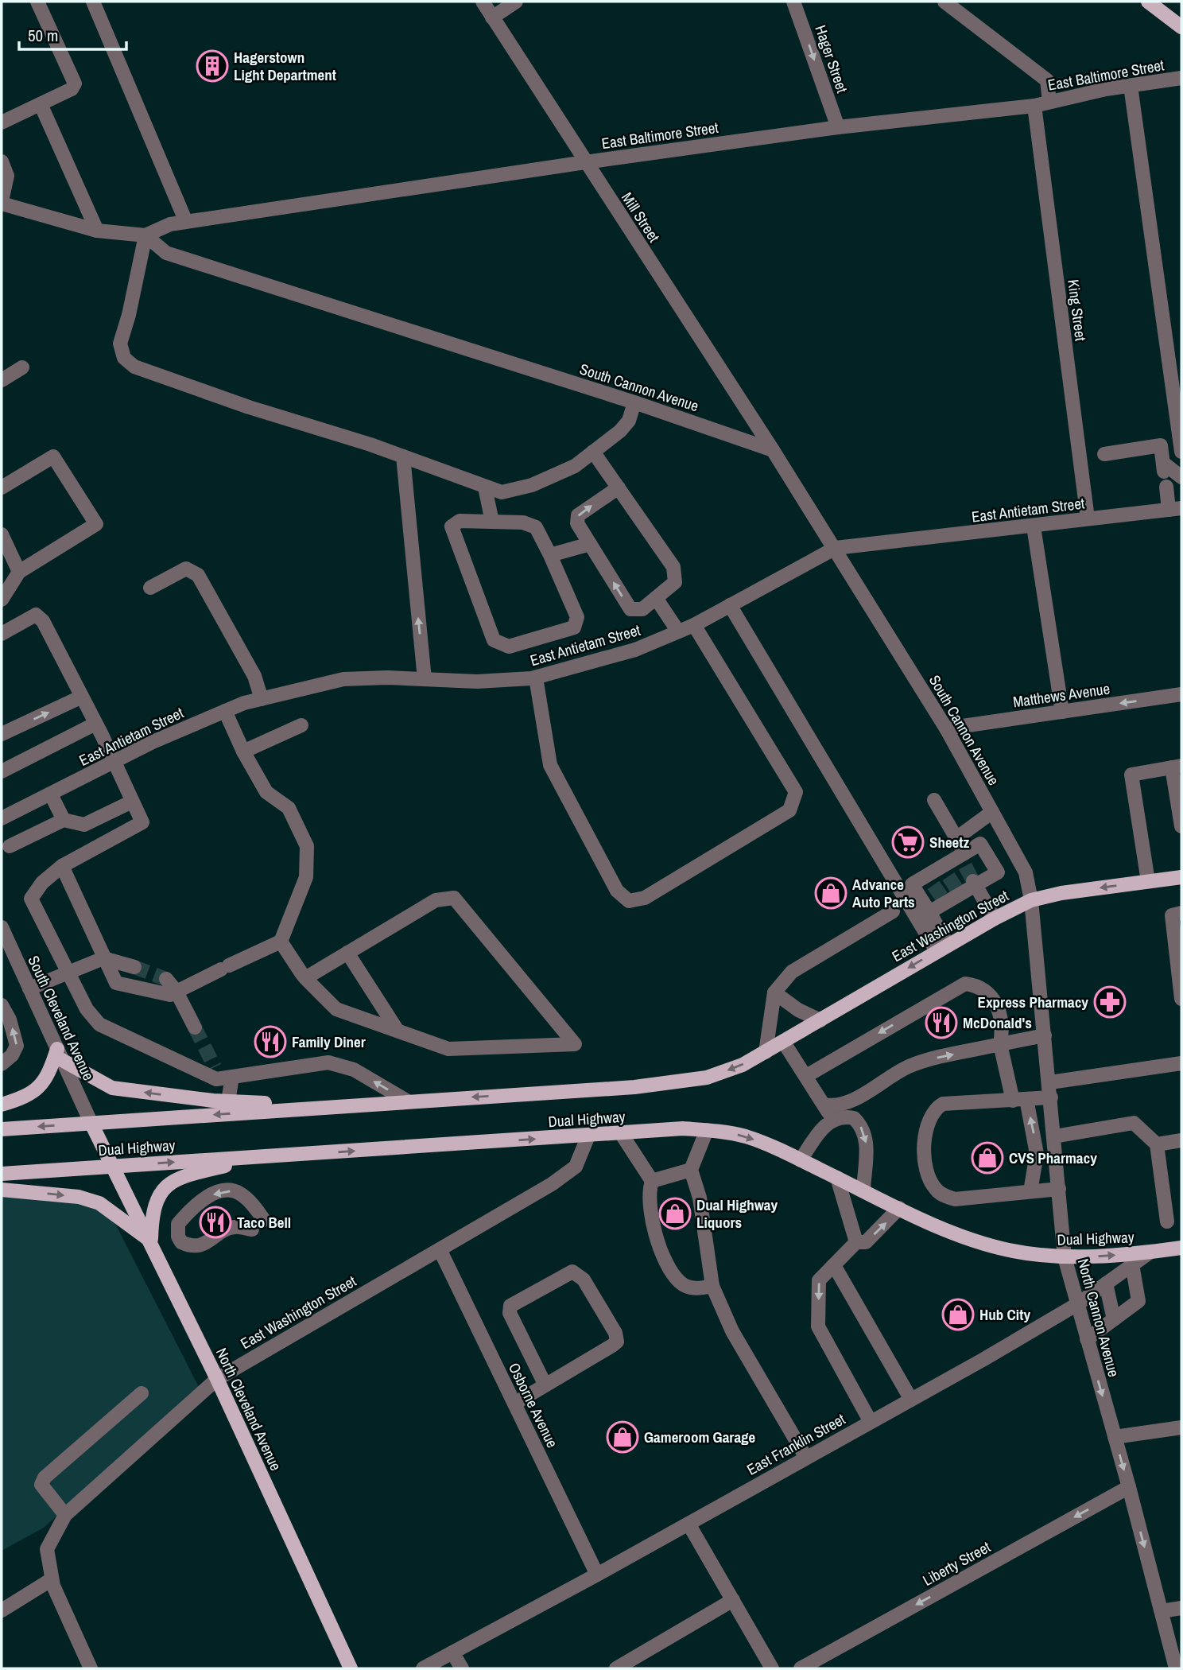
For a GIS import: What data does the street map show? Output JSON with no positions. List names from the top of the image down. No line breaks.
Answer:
{"streets":{"main road":["East Washington Street","Dual Highway","North Cleveland Avenue","East Franklin Street"],"street":["Hager Street","East Baltimore Street","Mill Street","King Street","South Cannon Avenue","East Antietam Street","Matthews Avenue","South Cleveland Avenue","North Cannon Avenue","Osborne Avenue","Liberty Street"]},"crossings":[["Hager Street","East Baltimore Street"],["East Baltimore Street","Mill Street"],["East Baltimore Street","King Street"],["East Baltimore Street","South Cannon Avenue"],["Mill Street","South Cannon Avenue"],["King Street","East Antietam Street"],["South Cannon Avenue","East Antietam Street"],["South Cannon Avenue","Matthews Avenue"],["South Cannon Avenue","East Washington Street"],["South Cannon Avenue","North Cannon Avenue"],["East Washington Street","Dual Highway"],["East Washington Street","North Cannon Avenue"],["East Washington Street","Osborne Avenue"],["East Washington Street","North Cleveland Avenue"],["South Cleveland Avenue","Dual Highway"],["South Cleveland Avenue","North Cleveland Avenue"],["Dual Highway","North Cannon Avenue"],["Dual Highway","North Cleveland Avenue"],["Dual Highway","East Franklin Street"],["North Cannon Avenue","East Franklin Street"],["North Cannon Avenue","Liberty Street"],["Osborne Avenue","East Franklin Street"]],"one_way":["Hager Street","Matthews Avenue","North Cannon Avenue","Liberty Street"],"places":{"building":["Hagerstown Light Department"],"supermarket":["Sheetz"],"shop":["Advance Auto Parts","CVS Pharmacy","Dual Highway Liquors","Hub City","Gameroom Garage"],"pharmacy":["Express Pharmacy"],"restaurant":["McDonald's","Family Diner","Taco Bell"]},"scale_bar":"50 m"}
